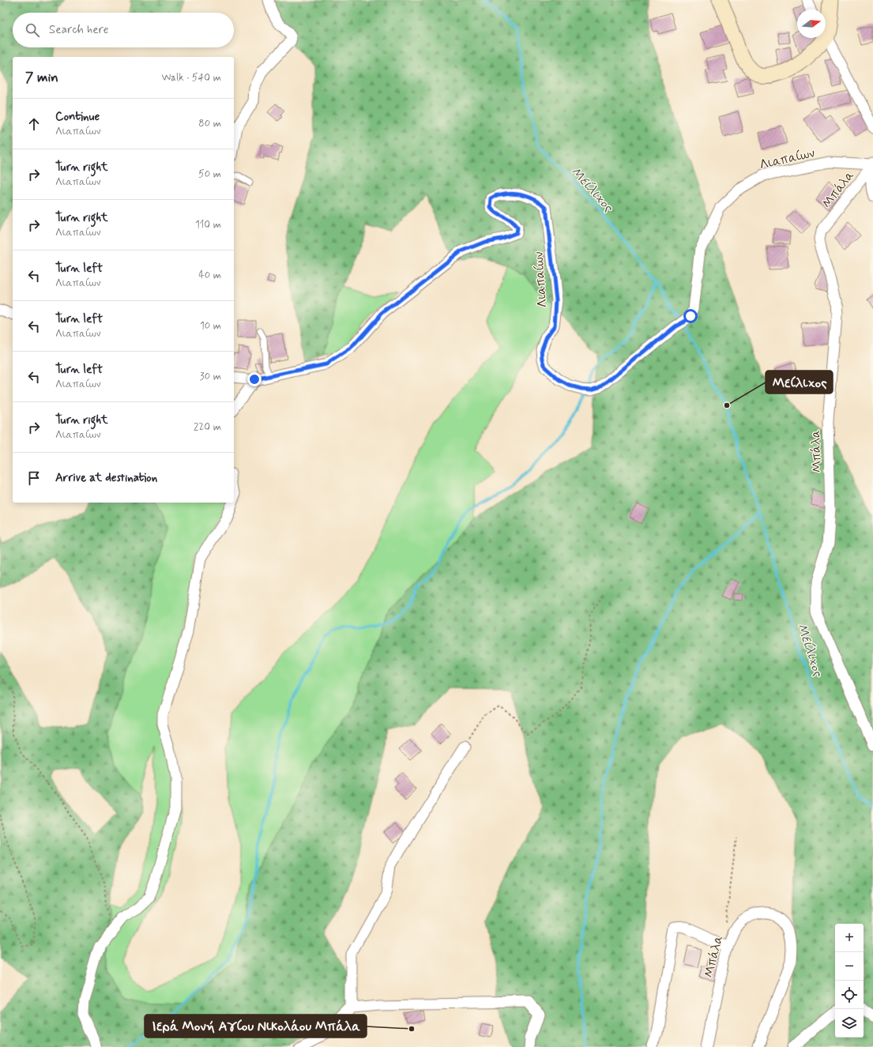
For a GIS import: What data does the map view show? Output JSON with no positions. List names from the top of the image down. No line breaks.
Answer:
{"streets":{"street":["Λιαπαίων","Μπάλα"]},"crossings":[["Λιαπαίων","Μπάλα"]],"water":["Μείλιχος"],"places":["Μείλιχος","Ιερά Μονή Αγίου Νικολάου Μπάλα"],"north":"right","page":{"search":"Search here","heading":["7 min","Walk · 540 m"],"list":[["Continue","Λιαπαίων","80 m"],["Turn right","Λιαπαίων","50 m"],["Turn right","Λιαπαίων","110 m"],["Turn left","Λιαπαίων","40 m"],["Turn left","Λιαπαίων","10 m"],["Turn left","Λιαπαίων","30 m"],["Turn right","Λιαπαίων","220 m"],"Arrive at destination"],"map_buttons":["+","−"]}}
